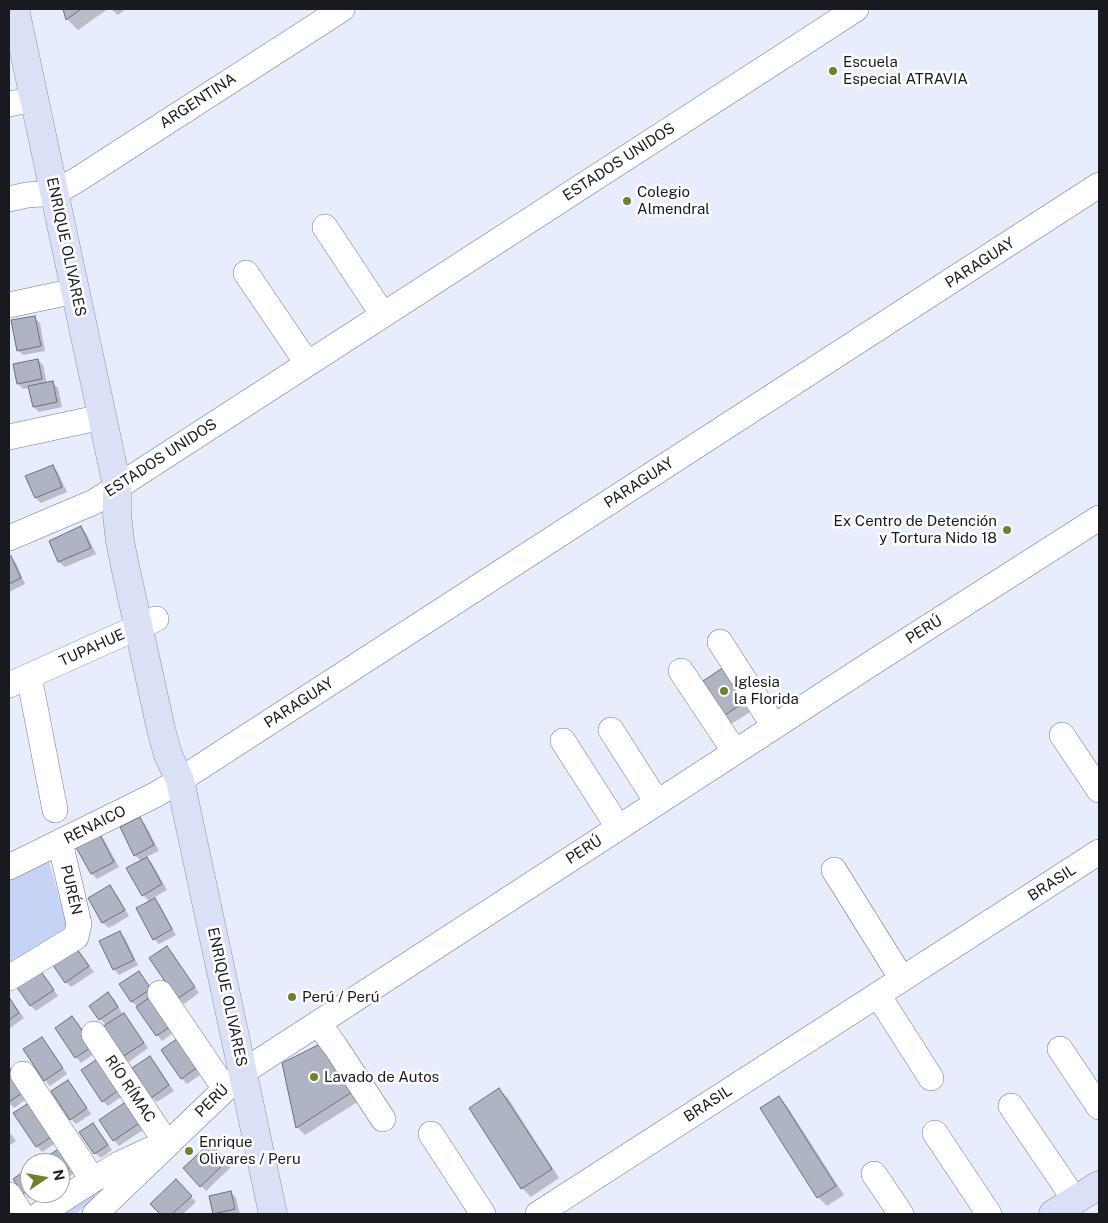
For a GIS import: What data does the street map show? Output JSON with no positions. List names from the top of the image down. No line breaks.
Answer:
{"streets":{"main road":["ENRIQUE OLIVARES"],"street":["ARGENTINA","ESTADOS UNIDOS","PARAGUAY","PERÚ","TUPAHUE","RENAICO","BRASIL","PURÉN","RÍO RÍMAC"]},"crossings":[["ARGENTINA","ENRIQUE OLIVARES"],["ESTADOS UNIDOS","ENRIQUE OLIVARES"],["ENRIQUE OLIVARES","PARAGUAY"],["ENRIQUE OLIVARES","PERÚ"],["ENRIQUE OLIVARES","TUPAHUE"],["ENRIQUE OLIVARES","RENAICO"],["PARAGUAY","RENAICO"],["PERÚ","RÍO RÍMAC"],["RENAICO","PURÉN"]],"places":["Escuela Especial ATRAVIA","Colegio Almendral","Ex Centro de Detención y Tortura Nido 18","Iglesia la Florida","Perú / Perú","Lavado de Autos","Enrique Olivares / Peru"],"north":"right"}
